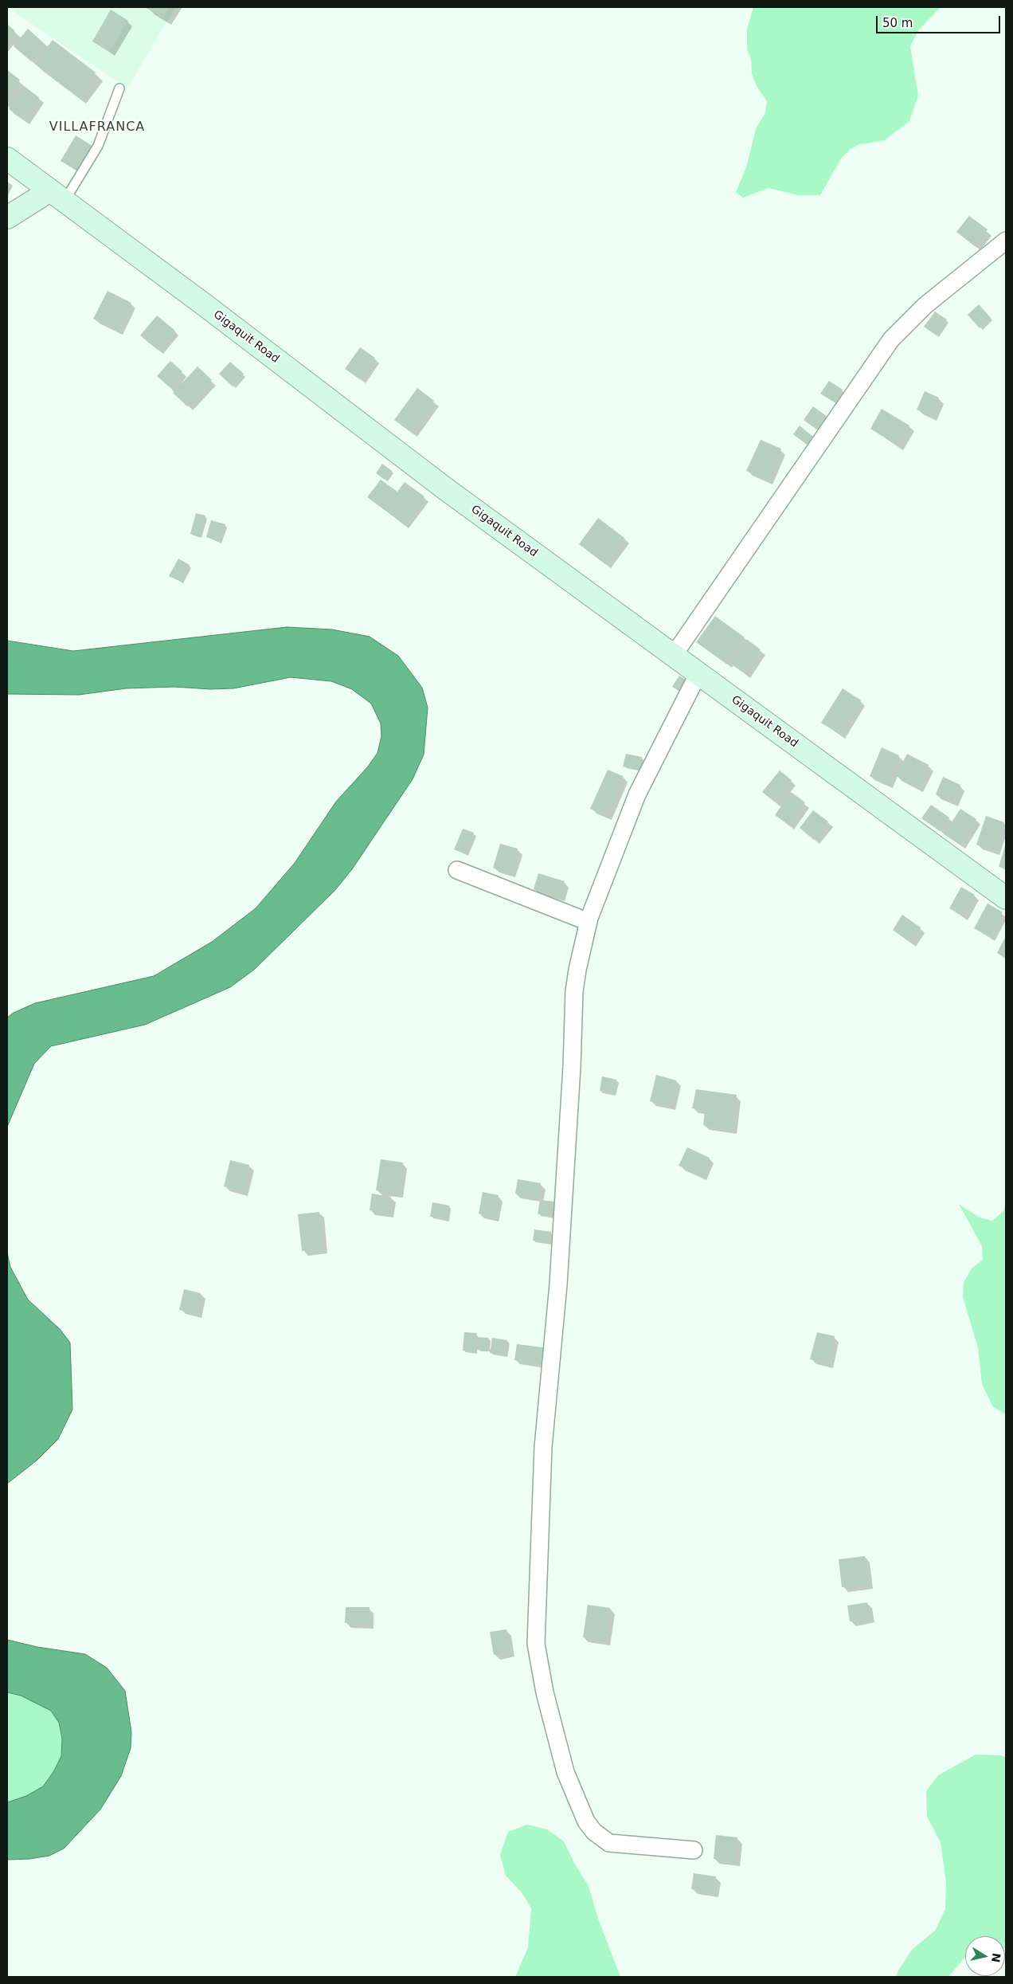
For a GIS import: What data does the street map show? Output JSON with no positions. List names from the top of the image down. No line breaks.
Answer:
{"streets":{"main road":["Gigaquit Road"]},"districts":["VILLAFRANCA"],"scale_bar":"50 m","north":"right"}
